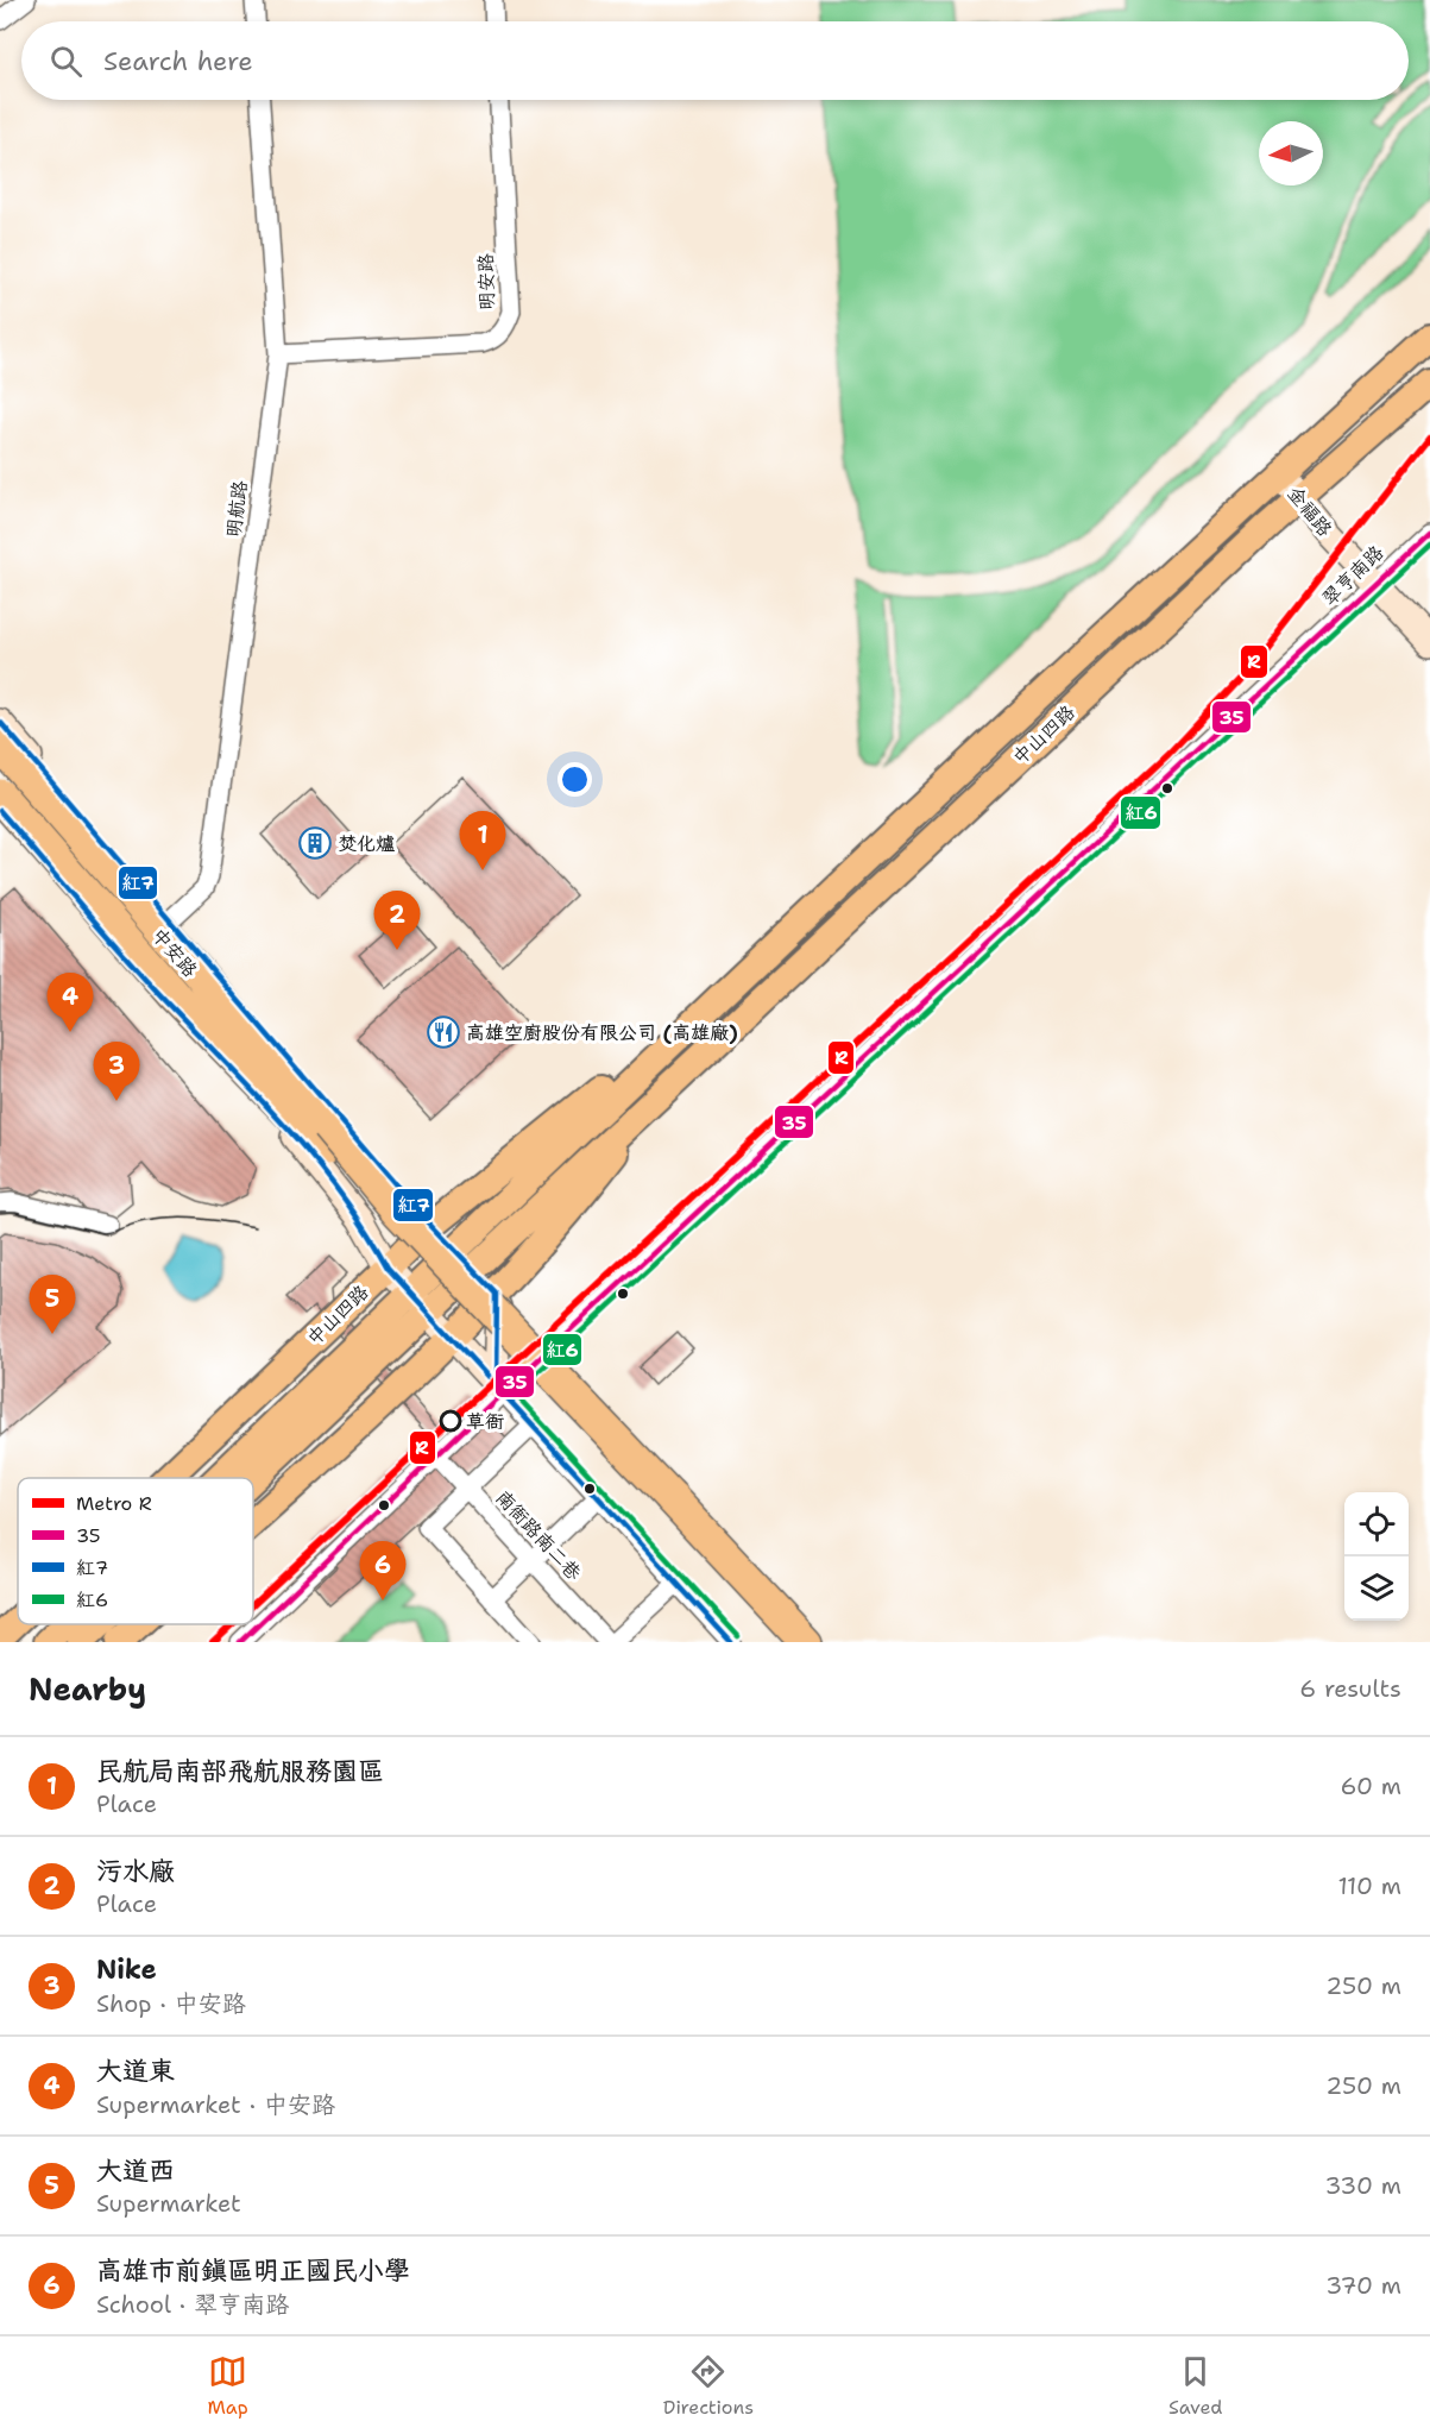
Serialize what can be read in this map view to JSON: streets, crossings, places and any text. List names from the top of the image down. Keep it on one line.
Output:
{"streets":{"main road":["中山四路"],"street":["明安路","明航路","金福路","翠亨南路","中安路","南衙路南二巷"]},"crossings":[["明安路","明航路"],["明航路","中安路"],["金福路","翠亨南路"],["金福路","中山四路"],["翠亨南路","中安路"],["翠亨南路","南衙路南二巷"],["中山四路","中安路"]],"places":{"building":["焚化爐"],"restaurant":["高雄空廚股份有限公司 (高雄廠)"],"other":["草衙"]},"lines":["metro line R","transit line 35","transit line 紅6","transit line 紅7"],"legend":["Metro R","35","紅7","紅6"],"north":"left","page":{"search":"Search here","pins":["1","2","4","3","5","6"],"heading":["Nearby","6 results"],"list":[{"mark":"1","name":"民航局南部飛航服務園區","note":"Place","value":"60 m"},{"mark":"2","name":"污水廠","note":"Place","value":"110 m"},{"mark":"3","name":"Nike","note":"Shop · 中安路","value":"250 m"},{"mark":"4","name":"大道東","note":"Supermarket · 中安路","value":"250 m"},{"mark":"5","name":"大道西","note":"Supermarket","value":"330 m"},{"mark":"6","name":"高雄市前鎮區明正國民小學","note":"School · 翠亨南路","value":"370 m"}],"nav":["Map","Directions","Saved"]}}
